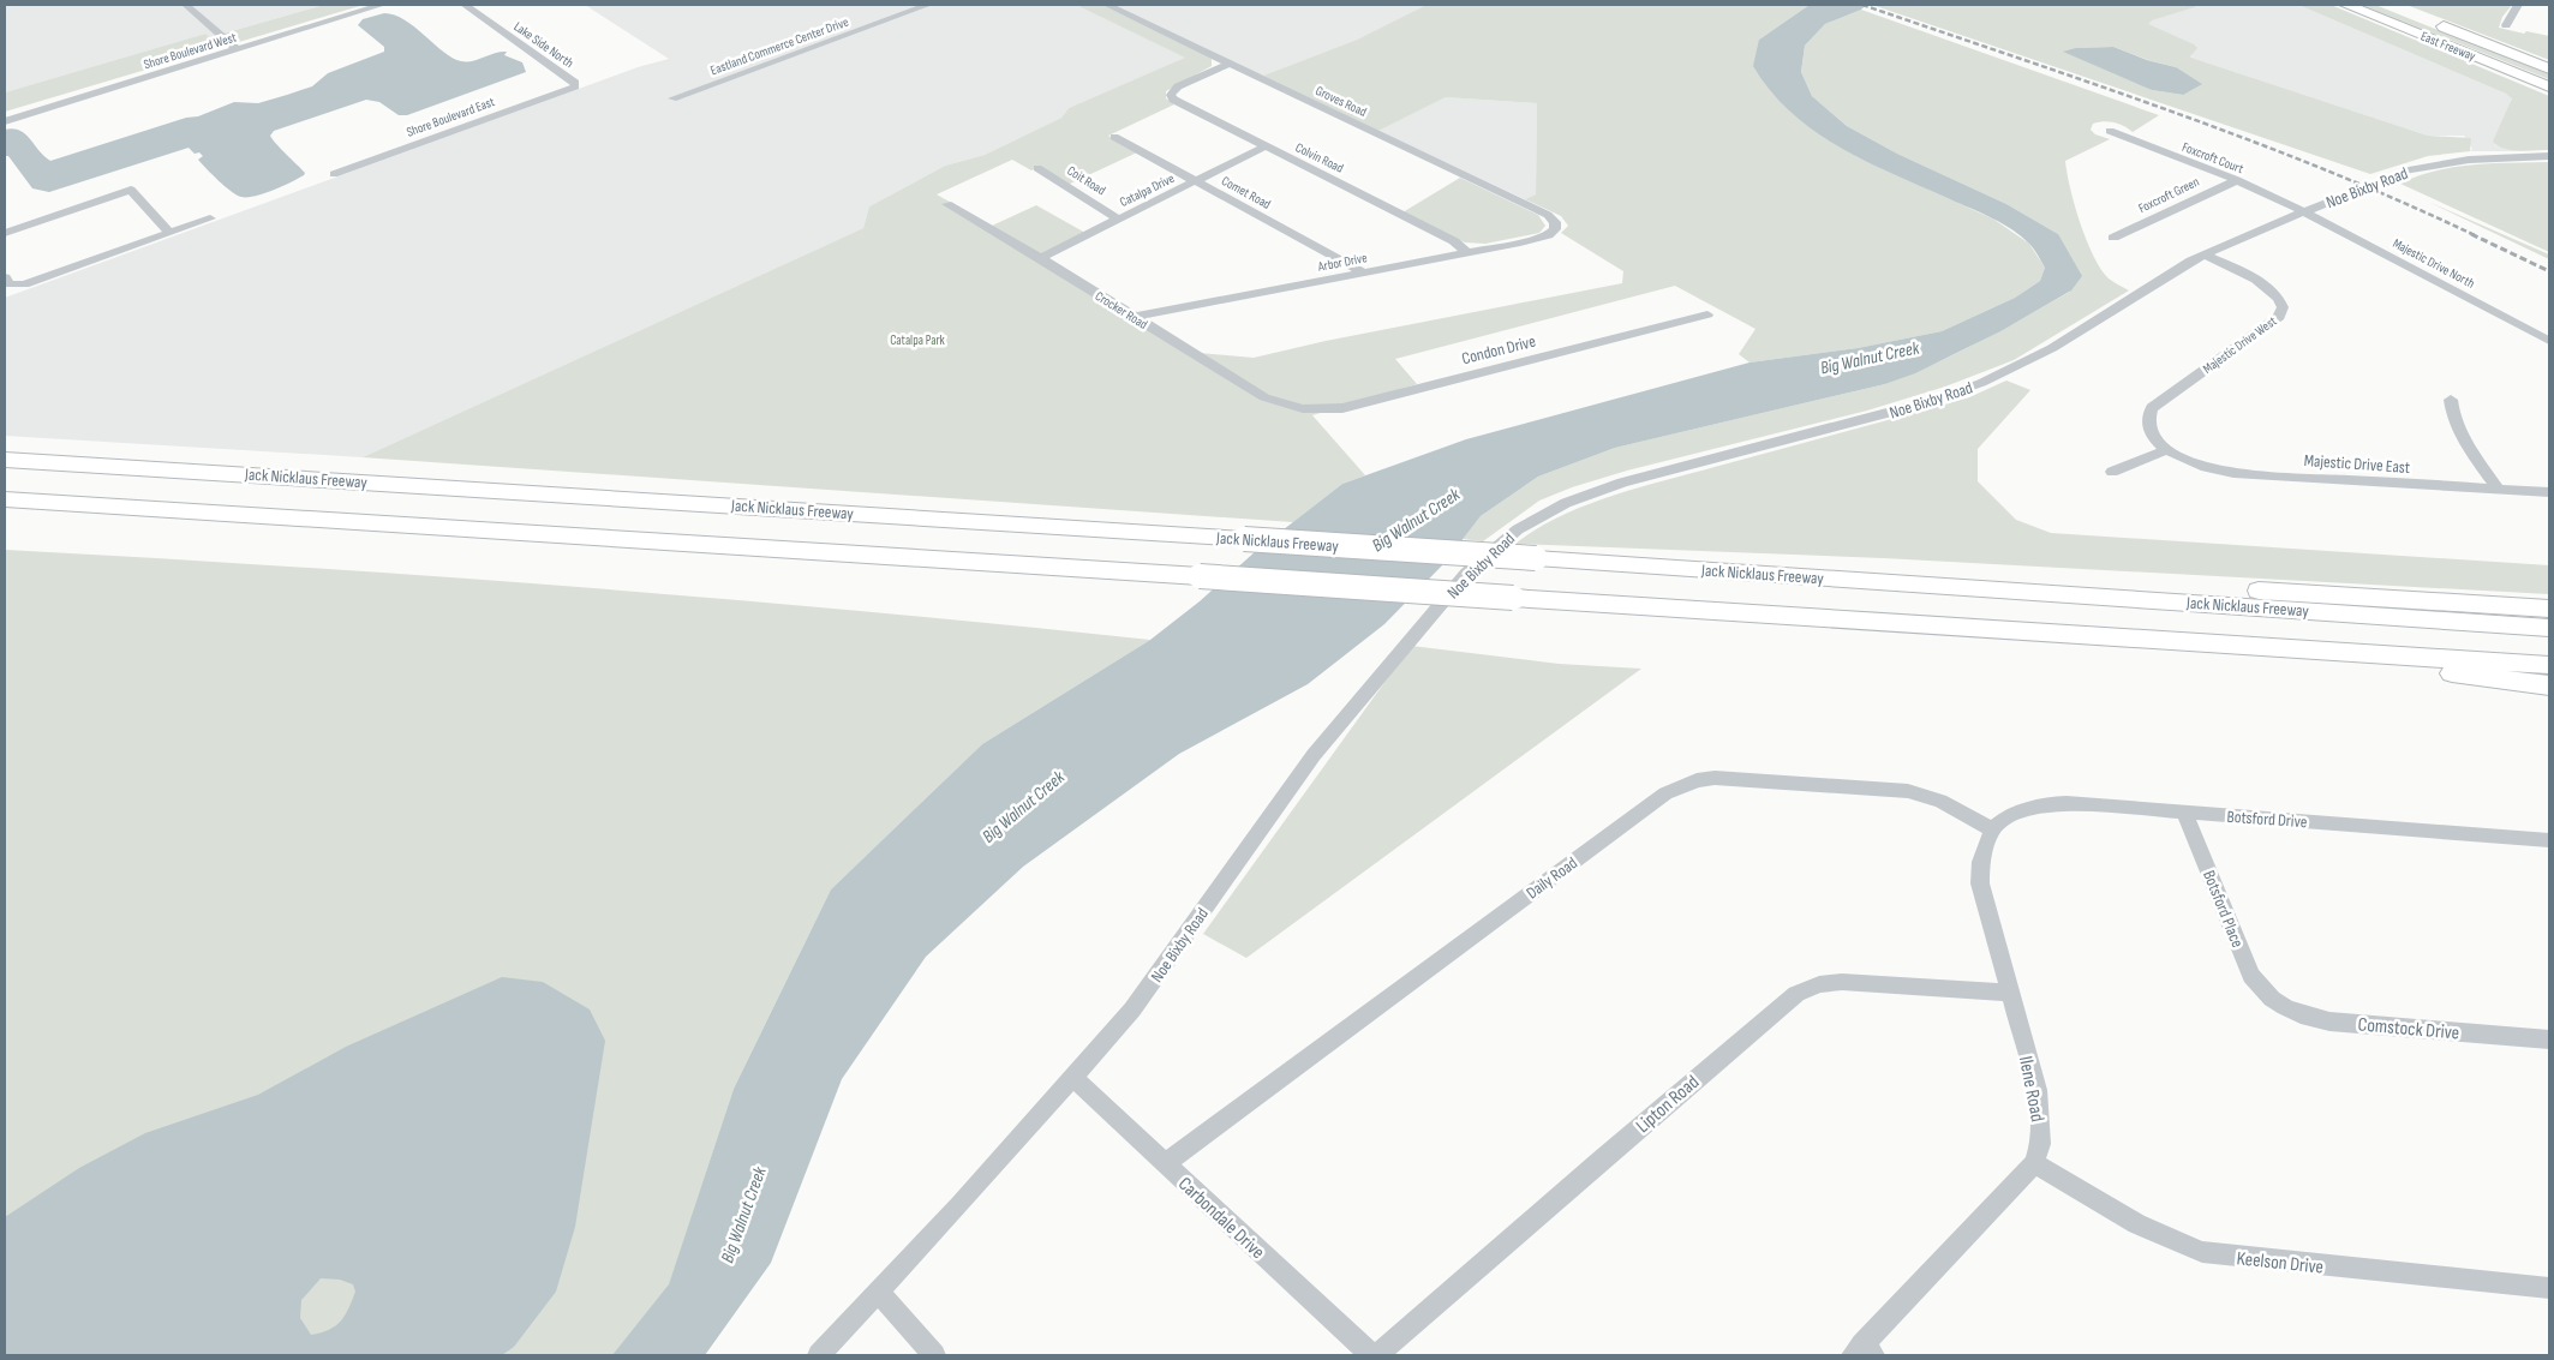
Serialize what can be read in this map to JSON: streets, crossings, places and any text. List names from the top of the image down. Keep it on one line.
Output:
{"streets":{"highway":["East Freeway","Jack Nicklaus Freeway"],"street":["Lake Side North","Eastland Commerce Center Drive","Shore Boulevard West","Groves Road","Shore Boulevard East","Colvin Road","Foxcroft Court","Coit Road","Noe Bixby Road","Catalpa Drive","Comet Road","Foxcroft Green","Arbor Drive","Majestic Drive North","Crocker Road","Majestic Drive West","Condon Drive","Majestic Drive East","Botsford Drive","Daily Road","Botsford Place","Comstock Drive","Ilene Road","Lipton Road","Carbondale Drive","Keelson Drive"]},"crossings":[["Lake Side North","Shore Boulevard East"],["Groves Road","Colvin Road"],["Groves Road","Arbor Drive"],["Colvin Road","Catalpa Drive"],["Colvin Road","Arbor Drive"],["Foxcroft Court","Noe Bixby Road"],["Foxcroft Court","Foxcroft Green"],["Foxcroft Court","Majestic Drive North"],["Coit Road","Catalpa Drive"],["Noe Bixby Road","Majestic Drive North"],["Noe Bixby Road","Majestic Drive West"],["Noe Bixby Road","Carbondale Drive"],["Catalpa Drive","Comet Road"],["Catalpa Drive","Crocker Road"],["Comet Road","Arbor Drive"],["Arbor Drive","Crocker Road"],["Crocker Road","Condon Drive"],["Majestic Drive West","Majestic Drive East"],["Botsford Drive","Daily Road"],["Botsford Drive","Botsford Place"],["Botsford Drive","Ilene Road"],["Daily Road","Ilene Road"],["Daily Road","Carbondale Drive"],["Botsford Place","Comstock Drive"],["Ilene Road","Lipton Road"],["Ilene Road","Keelson Drive"]],"water":["Big Walnut Creek"],"parks":["Catalpa Park"]}
